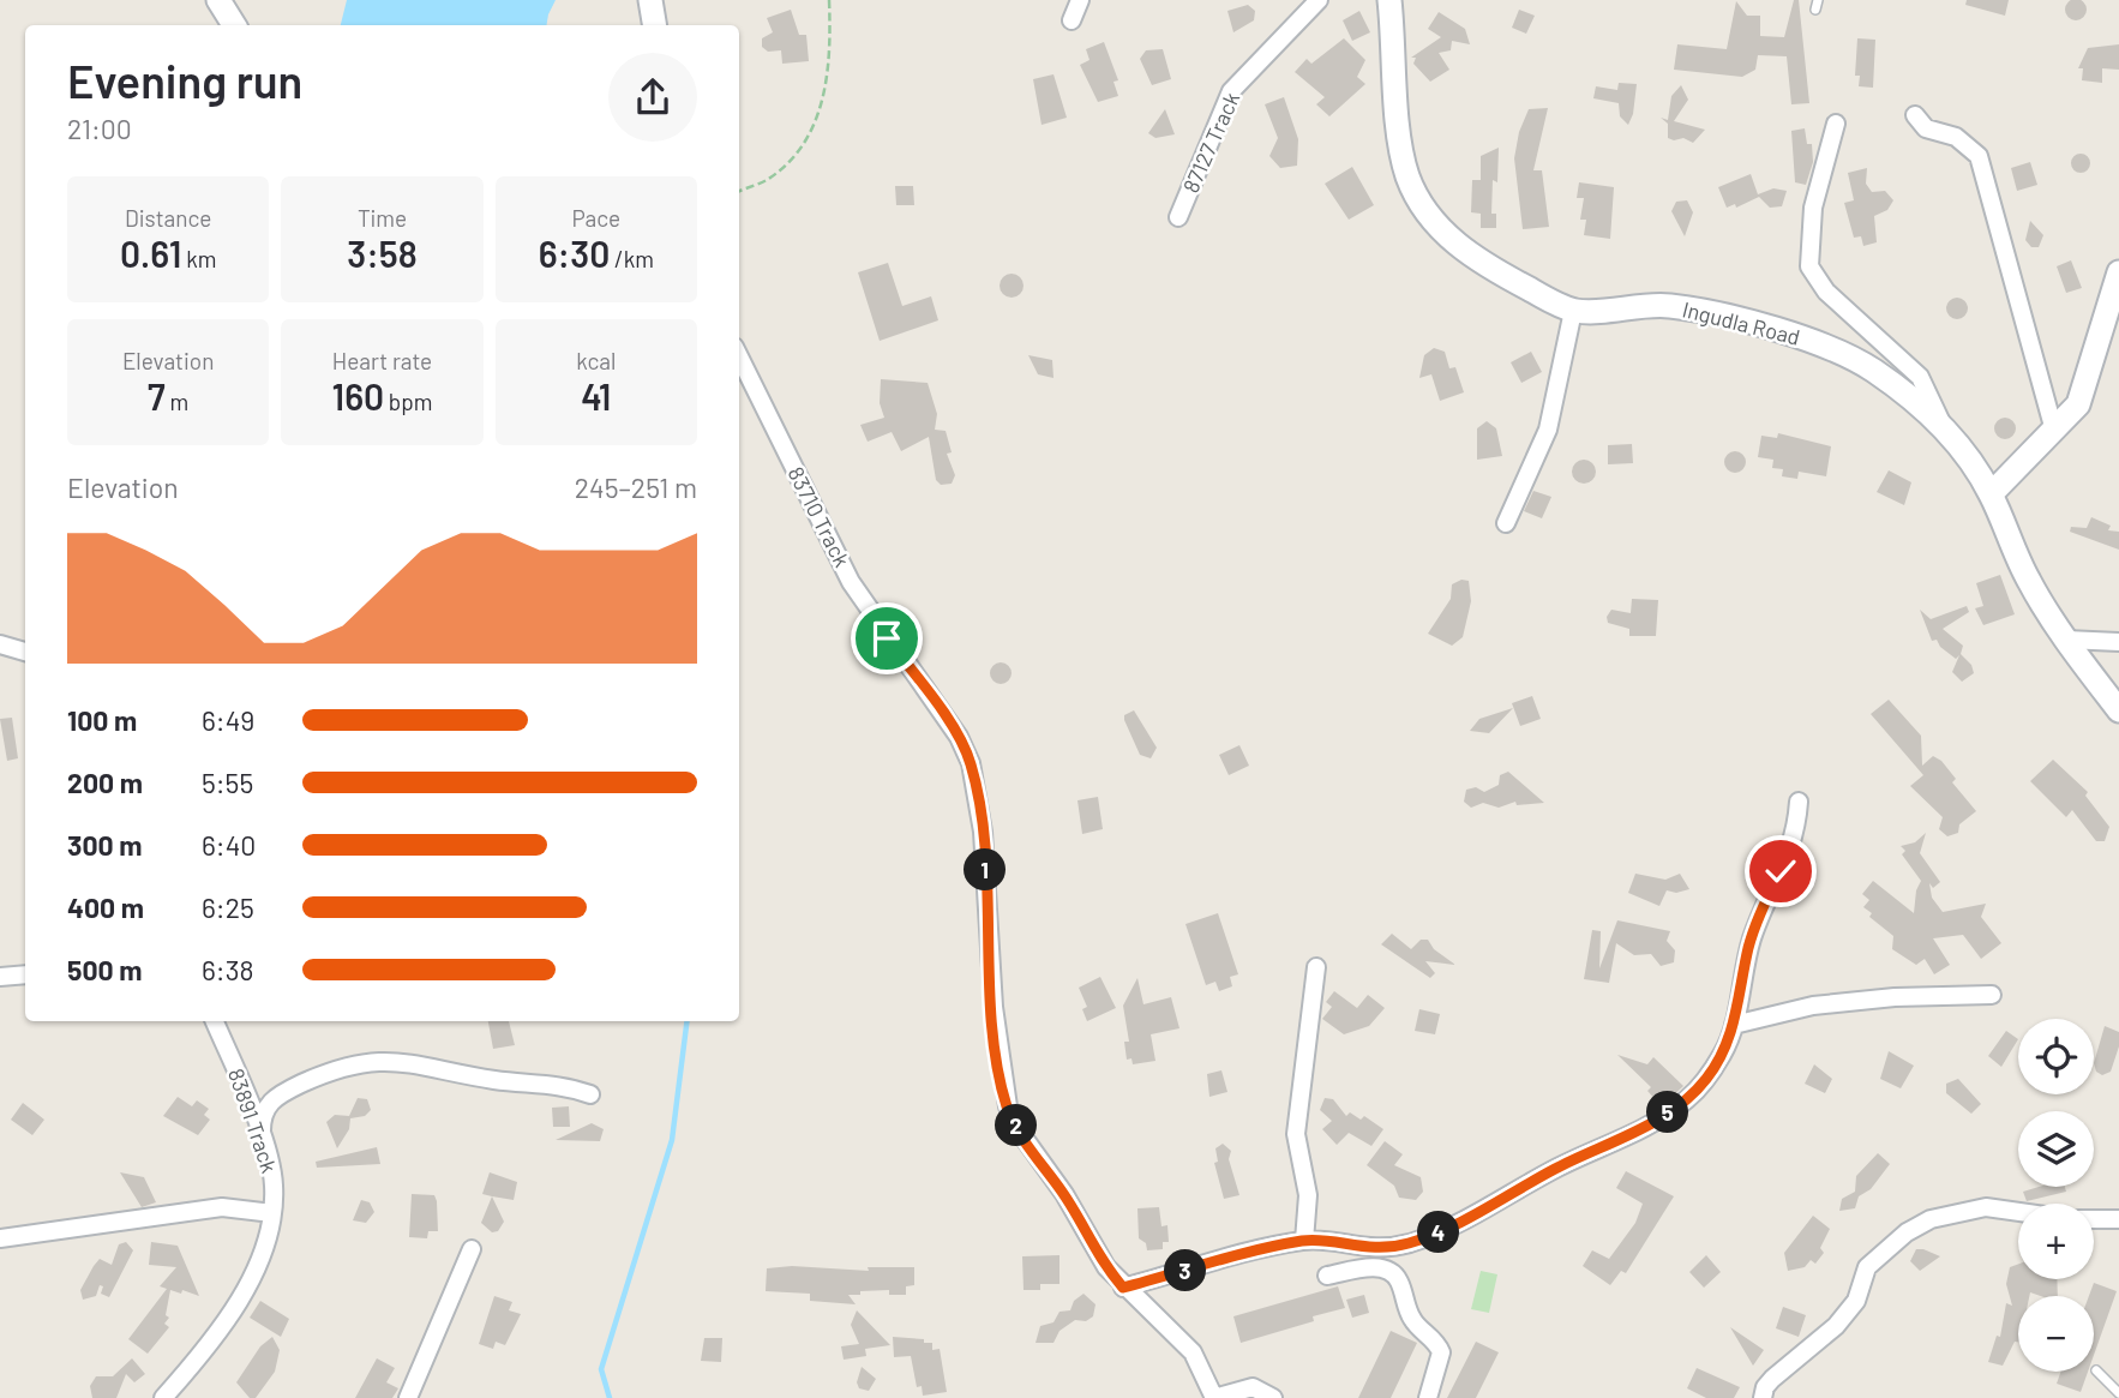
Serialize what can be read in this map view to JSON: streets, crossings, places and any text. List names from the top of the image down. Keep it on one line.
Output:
{"streets":{"street":["87127 Track","Ingudla Road","83710 Track","83891 Track"]},"page":{"heading":["Evening run","21:00"],"stats":[["Distance","0.61 km"],["Time","3:58"],["Pace","6:30 /km"],["Elevation","7 m"],["Heart rate","160 bpm"],["kcal","41"]],"chart":["Elevation","245–251 m"],"list":[{"name":"100 m","note":"6:49"},{"name":"200 m","note":"5:55"},{"name":"300 m","note":"6:40"},{"name":"400 m","note":"6:25"},{"name":"500 m","note":"6:38"}],"pins":["1","5","2","4","3"],"map_buttons":["+","−"]}}
